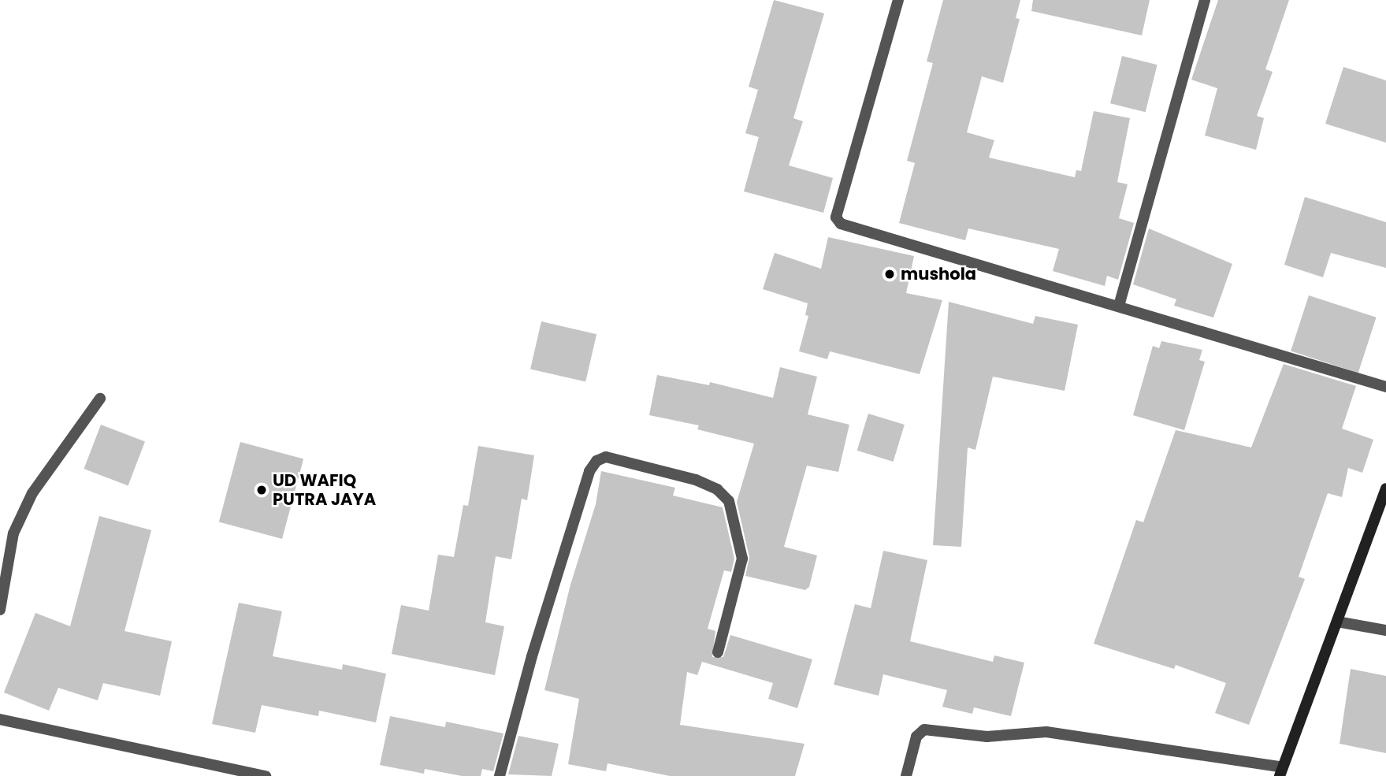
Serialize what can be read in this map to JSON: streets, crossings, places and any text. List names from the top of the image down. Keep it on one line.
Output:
{"places":["mushola","UD WAFIQ PUTRA JAYA"]}
